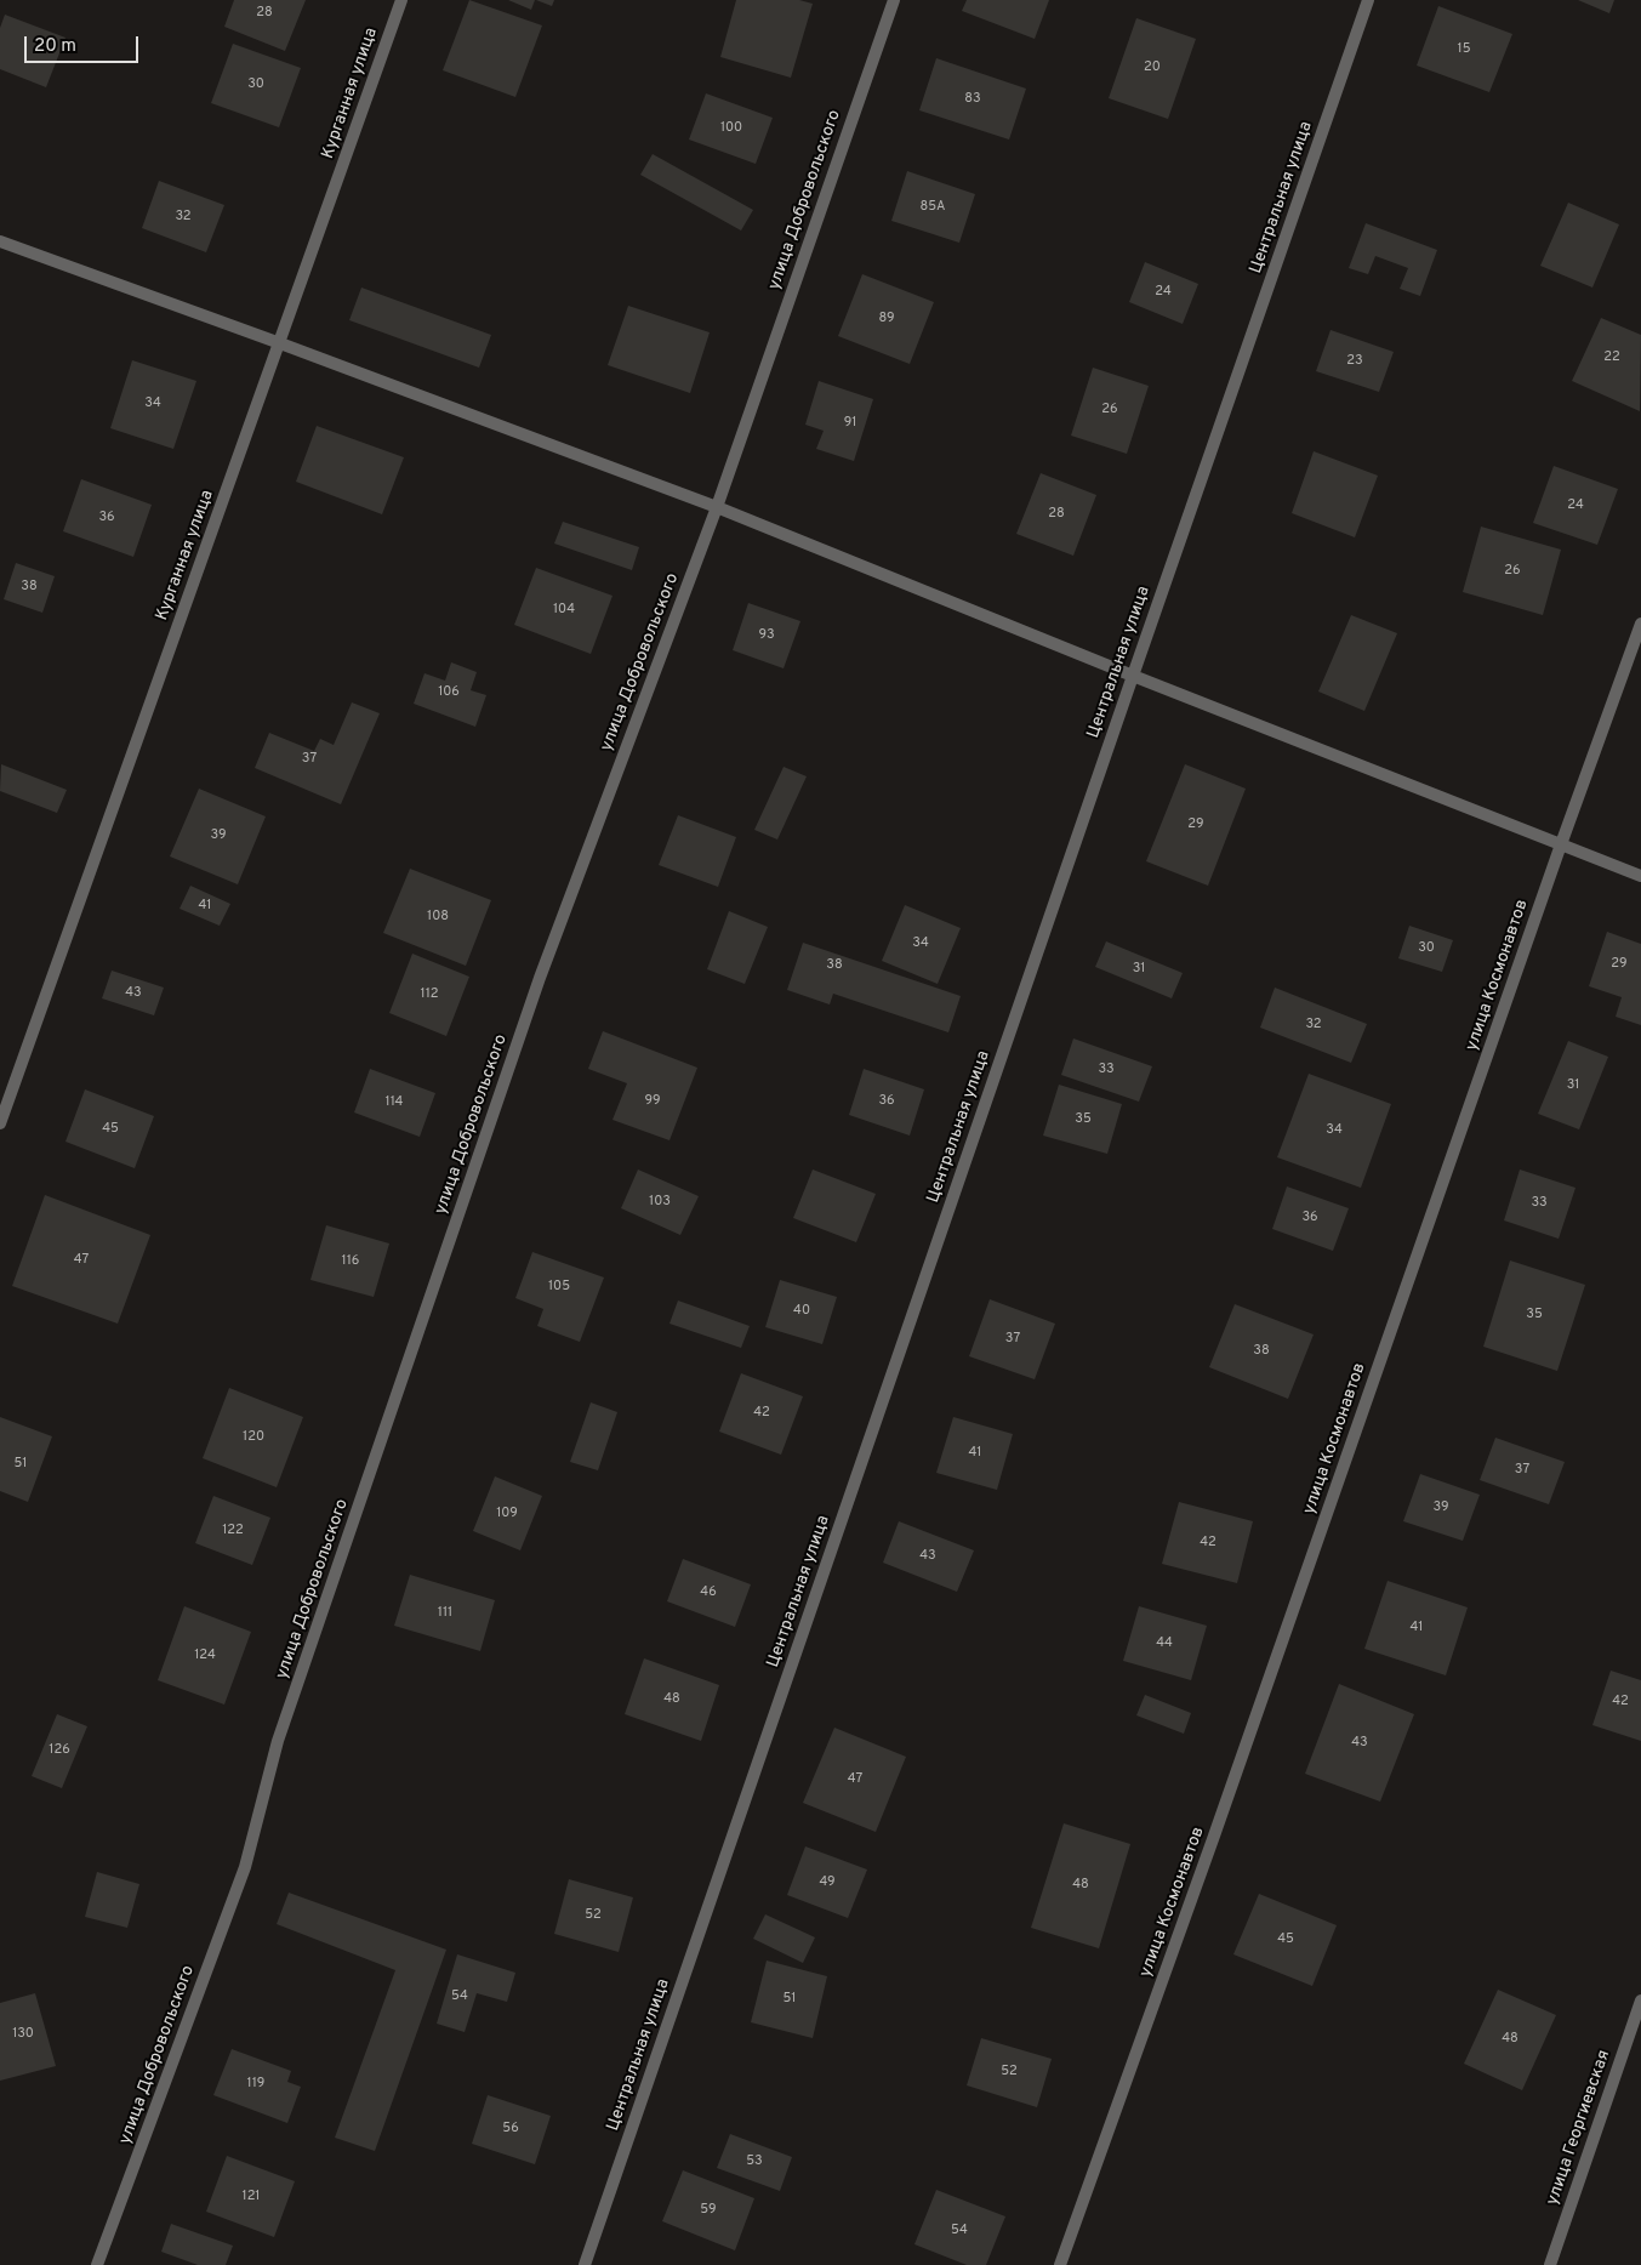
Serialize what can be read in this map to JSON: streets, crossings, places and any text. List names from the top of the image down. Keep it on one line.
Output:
{"streets":{"street":["Курганная улица","Центральная улица","улица Добровольского","улица Космонавтов","улица Георгиевская"]},"house_numbers":["28","15","20","30","83","100","85А","32","24","89","22","23","34","26","91","24","28","36","26","38","104","93","106","37","29","39","41","108","34","30","29","38","31","43","112","32","33","31","99","36","114","35","45","34","103","33","36","47","116","105","40","35","37","38","42","120","41","51","37","39","109","122","42","43","46","111","41","44","124","48","42","43","126","47","49","48","52","45","54","51","130","48","52","119","56","53","121","59","54"],"scale_bar":"20 m"}
